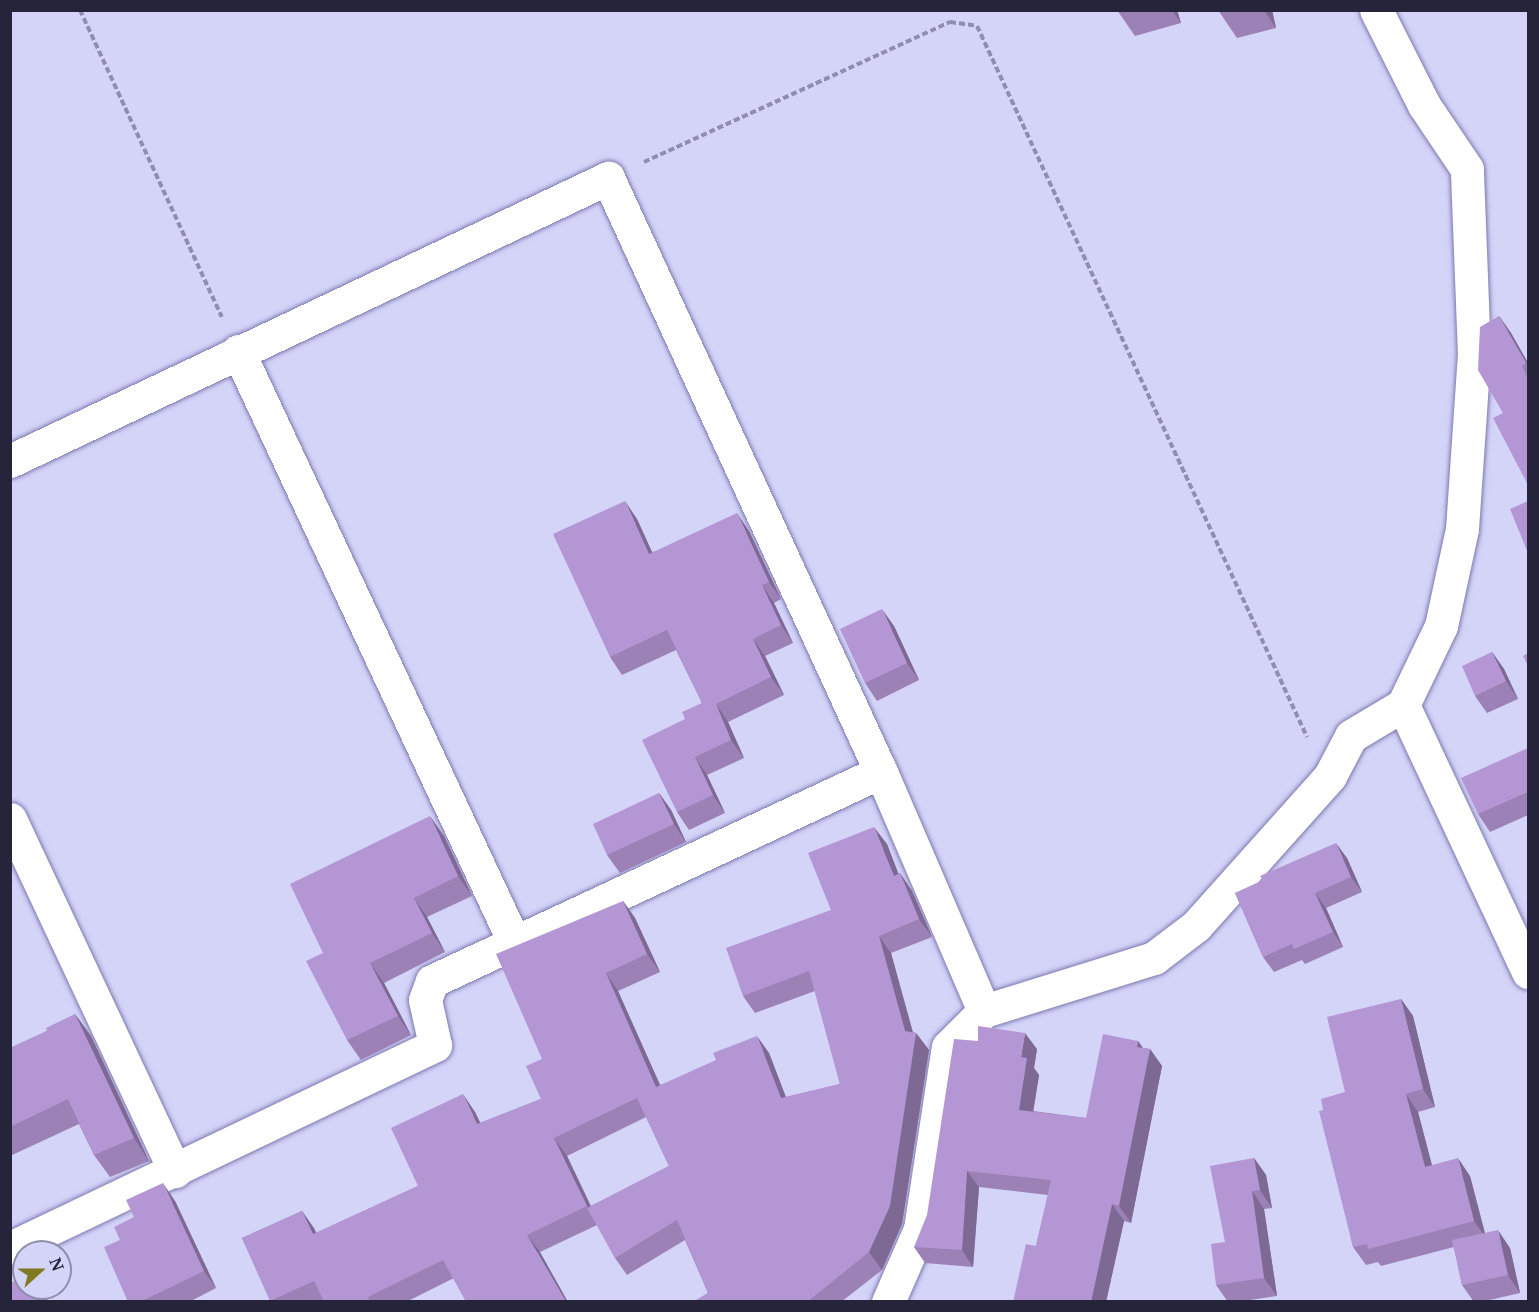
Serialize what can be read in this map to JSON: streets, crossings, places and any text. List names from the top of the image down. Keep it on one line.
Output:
{"north":"right"}
